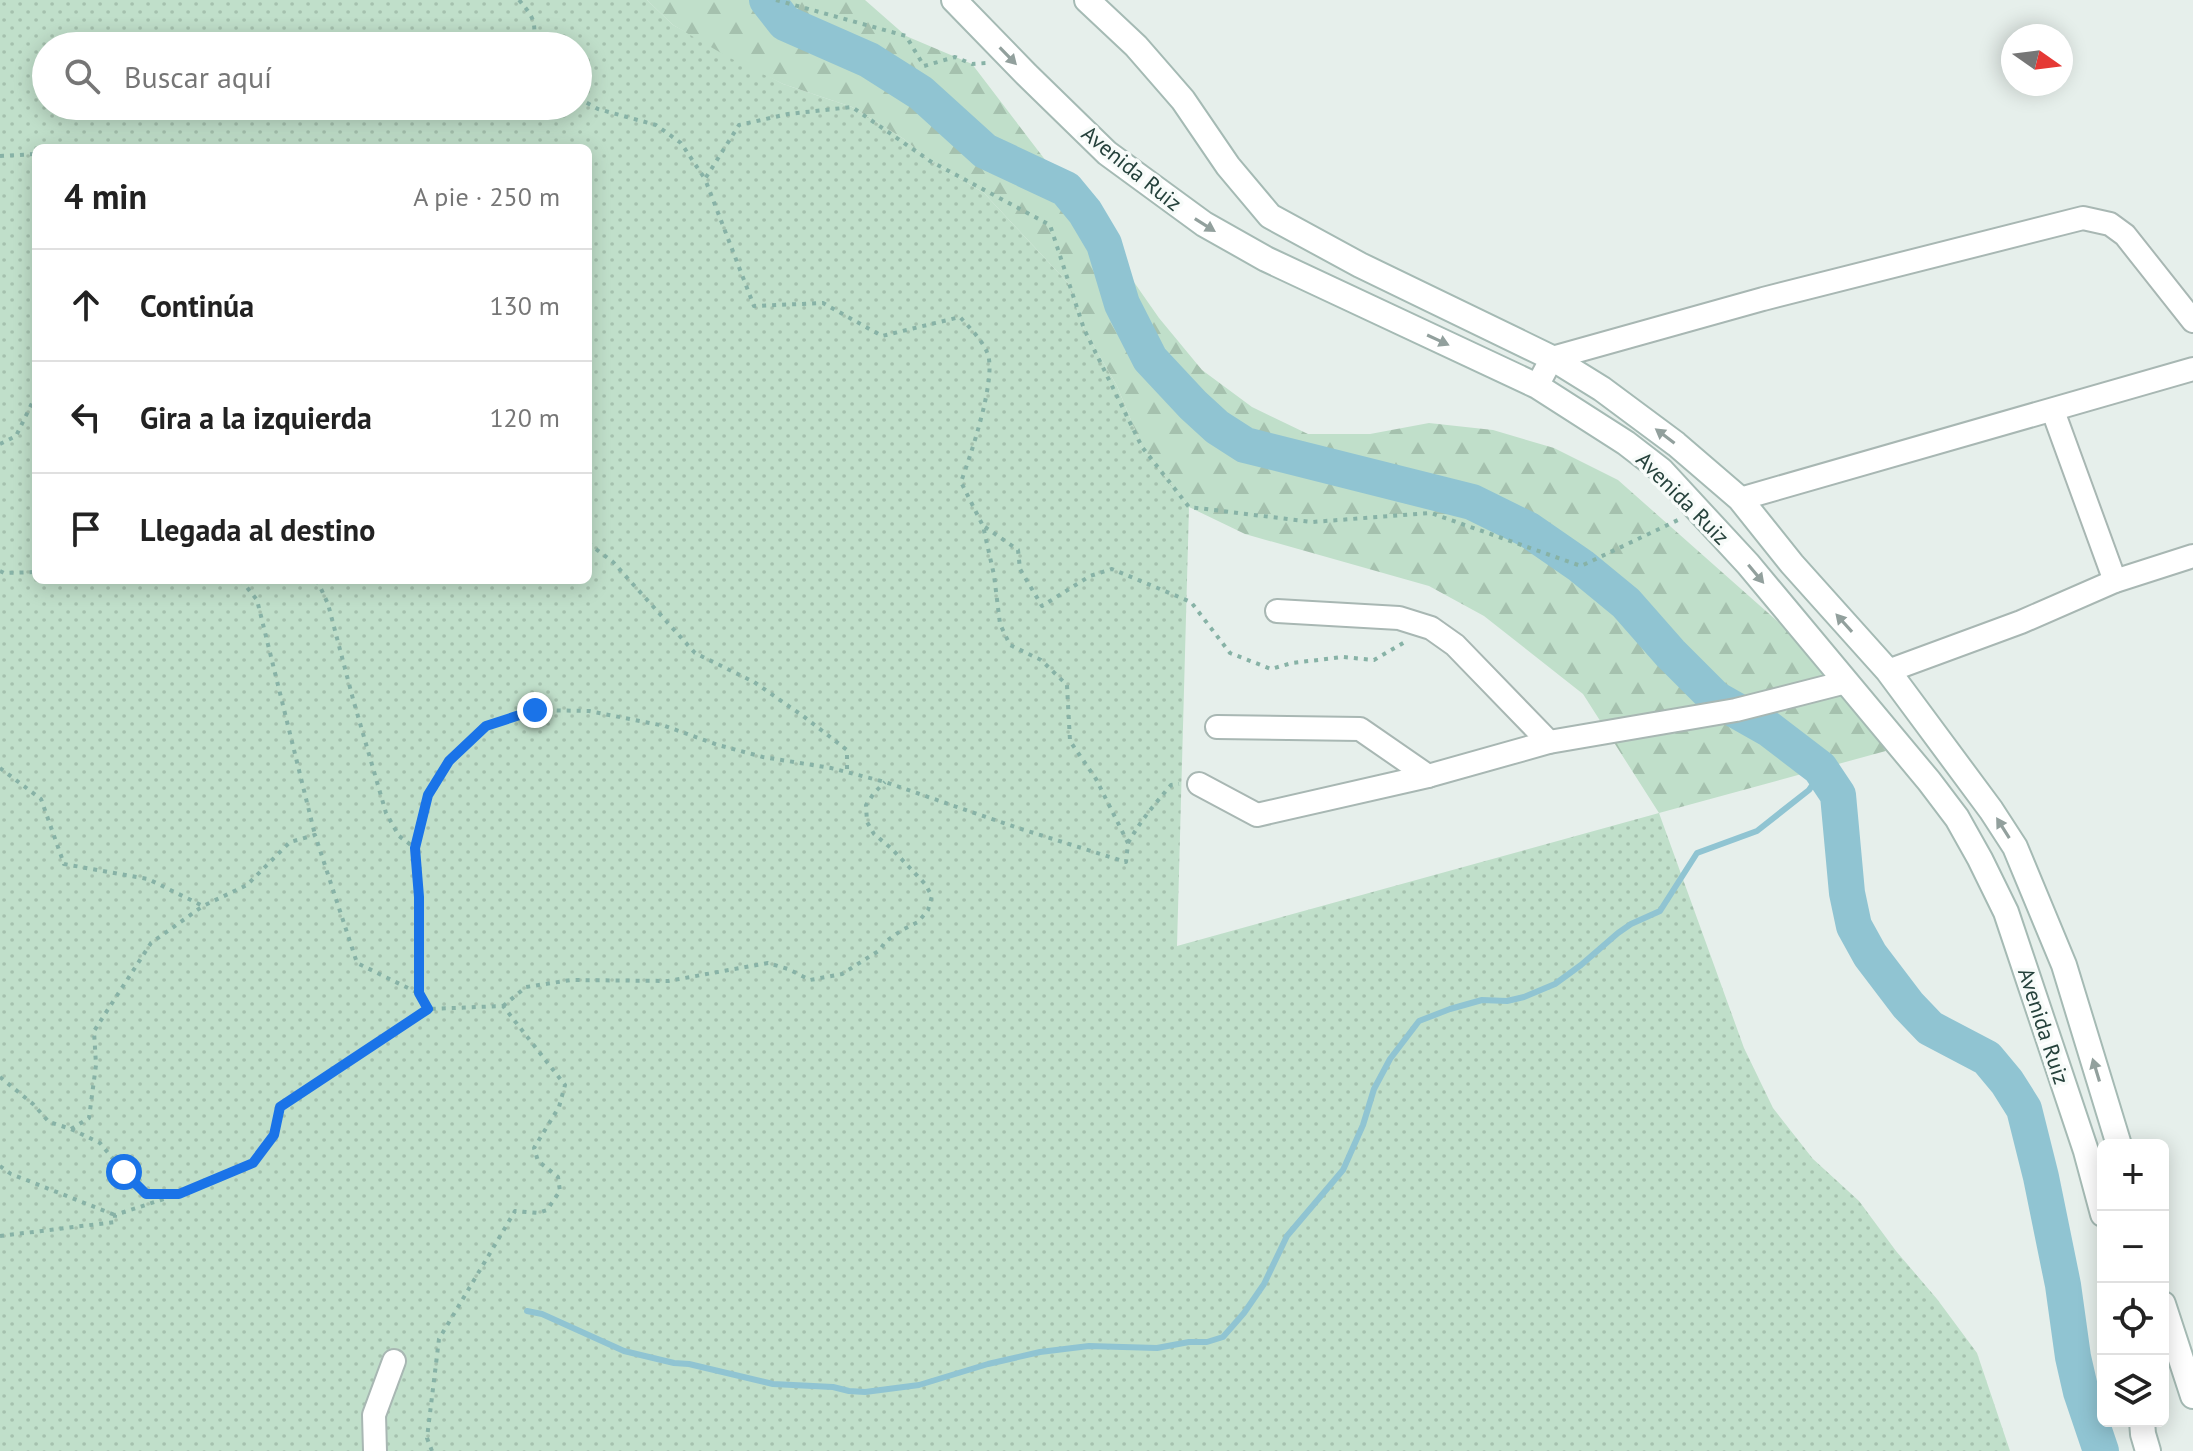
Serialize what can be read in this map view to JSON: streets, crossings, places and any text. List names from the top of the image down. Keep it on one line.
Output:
{"streets":{"street":["Avenida Ruiz"]},"north":"right","page":{"search":"Buscar aquí","heading":["4 min","A pie · 250 m"],"list":[["Continúa","130 m"],["Gira a la izquierda","120 m"],"Llegada al destino"],"map_buttons":["+","−"]}}
